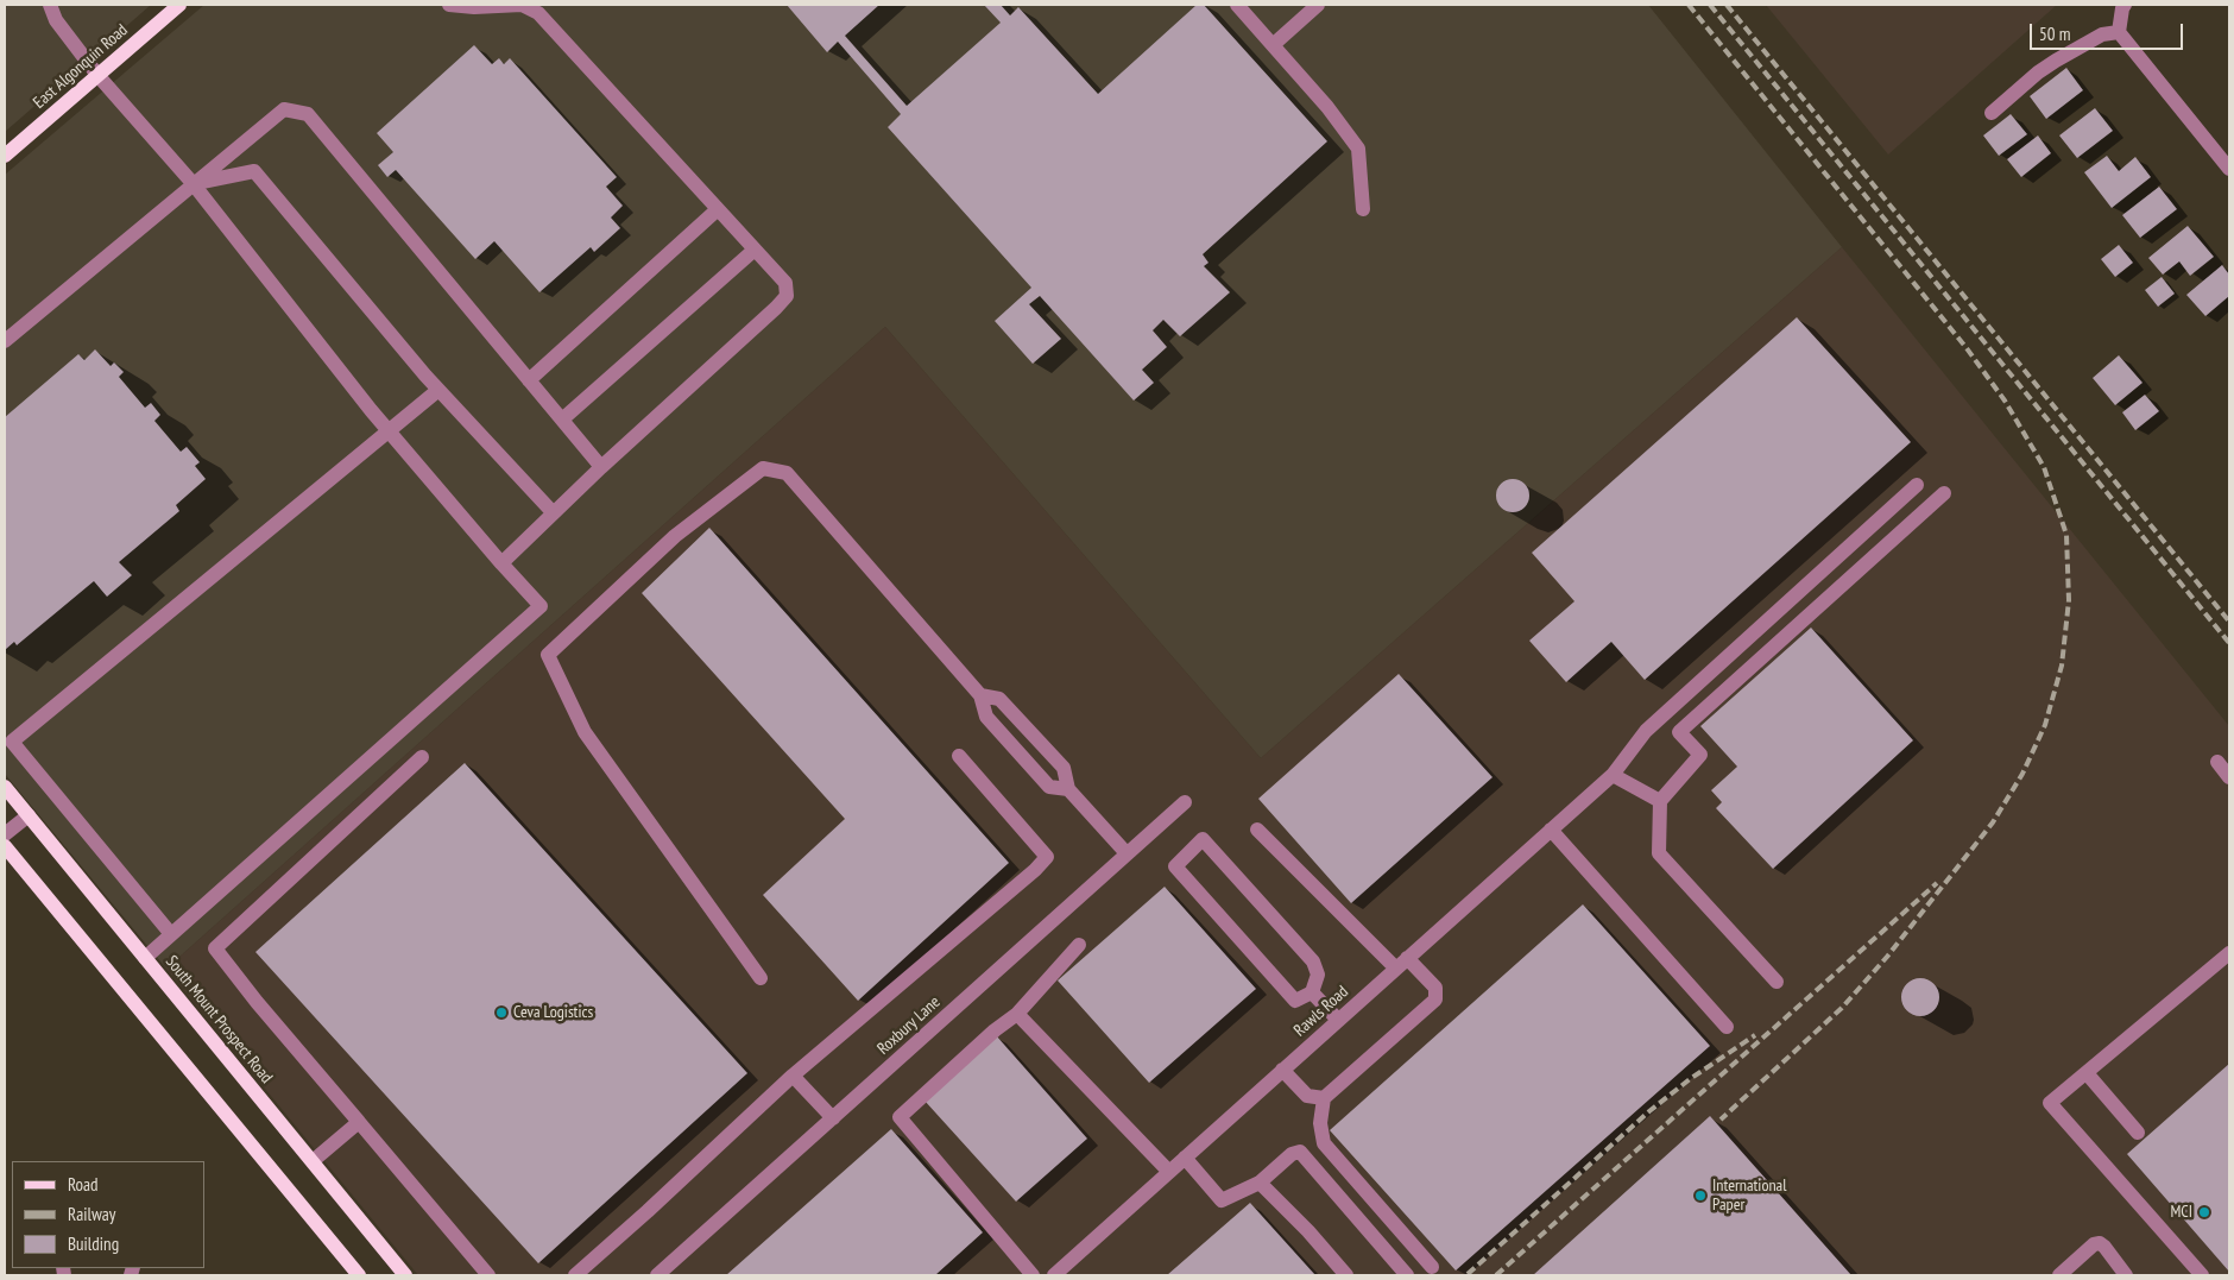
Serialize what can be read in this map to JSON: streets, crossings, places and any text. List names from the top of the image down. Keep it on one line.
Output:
{"streets":{"main road":["East Algonquin Road","South Mount Prospect Road"],"street":["Rawls Road","Roxbury Lane"]},"places":["Ceva Logistics","International Paper","MCI"],"legend":["Road","Railway","Building"],"scale_bar":"50 m"}
